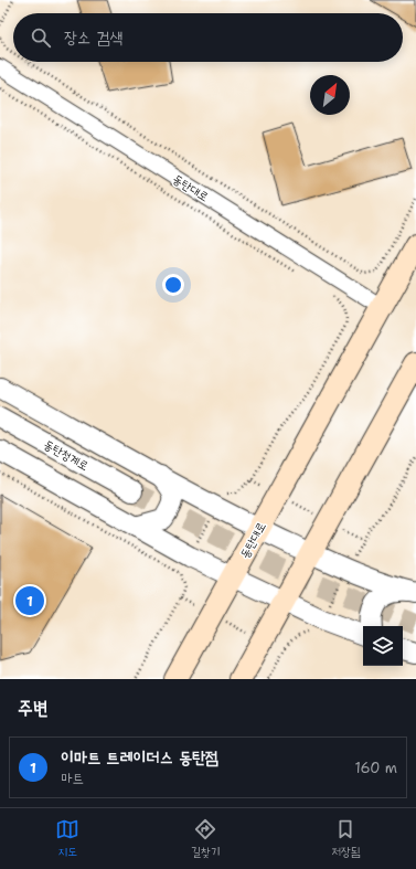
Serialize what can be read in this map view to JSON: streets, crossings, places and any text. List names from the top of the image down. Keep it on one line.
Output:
{"streets":{"main road":["동탄대로"],"street":["동탄청계로"]},"north":"top right","page":{"search":"장소 검색","pins":"1","heading":"주변","list":[{"mark":"1","name":"이마트 트레이더스 동탄점","note":"마트","value":"160 m"}],"nav":["지도","길찾기","저장됨"]}}
